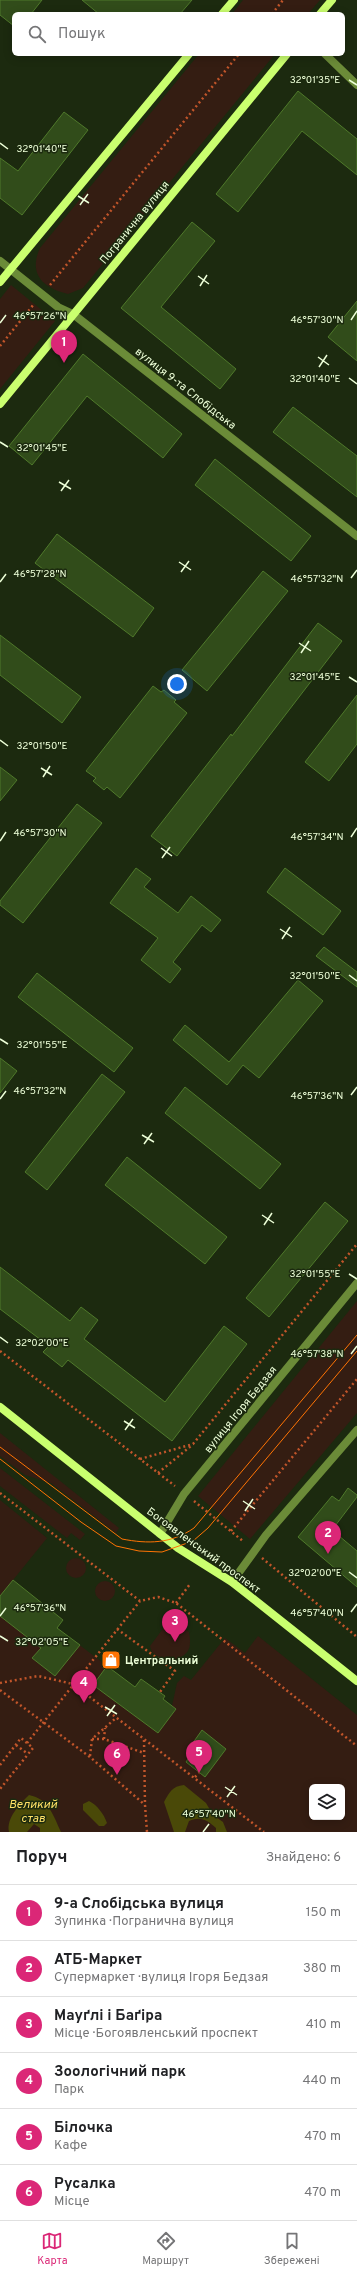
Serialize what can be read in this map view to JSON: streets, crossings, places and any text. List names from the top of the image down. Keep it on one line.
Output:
{"streets":{"main road":["Погранична вулиця","Богоявленський проспект"],"street":["вулиця 9-та Слобідська","вулиця Ігоря Бедзая"]},"crossings":[["Погранична вулиця","вулиця 9-та Слобідська"],["вулиця Ігоря Бедзая","Богоявленський проспект"]],"water":["Великий став"],"places":{"shop":["Центральний"]},"page":{"search":"Пошук","pins":["1","2","3","4","5","6"],"heading":["Поруч","Знайдено: 6"],"list":[{"mark":"1","name":"9-а Слобідська вулиця","note":"Зупинка · Погранична вулиця","value":"150 m"},{"mark":"2","name":"АТБ-Маркет","note":"Супермаркет · вулиця Ігоря Бедзая","value":"380 m"},{"mark":"3","name":"Мауґлі і Баґіра","note":"Місце · Богоявленський проспект","value":"410 m"},{"mark":"4","name":"Зоологічний парк","note":"Парк","value":"440 m"},{"mark":"5","name":"Білочка","note":"Кафе","value":"470 m"},{"mark":"6","name":"Русалка","note":"Місце","value":"470 m"}],"nav":["Карта","Маршрут","Збережені"]},"coordinates":["32°01'35\"E","32°01'40\"E","46°57'26\"N","46°57'30\"N","32°01'45\"E","46°57'28\"N","46°57'32\"N","32°01'50\"E","46°57'34\"N","32°01'55\"E","46°57'36\"N","32°02'00\"E","46°57'38\"N","46°57'40\"N","32°02'05\"E"]}
